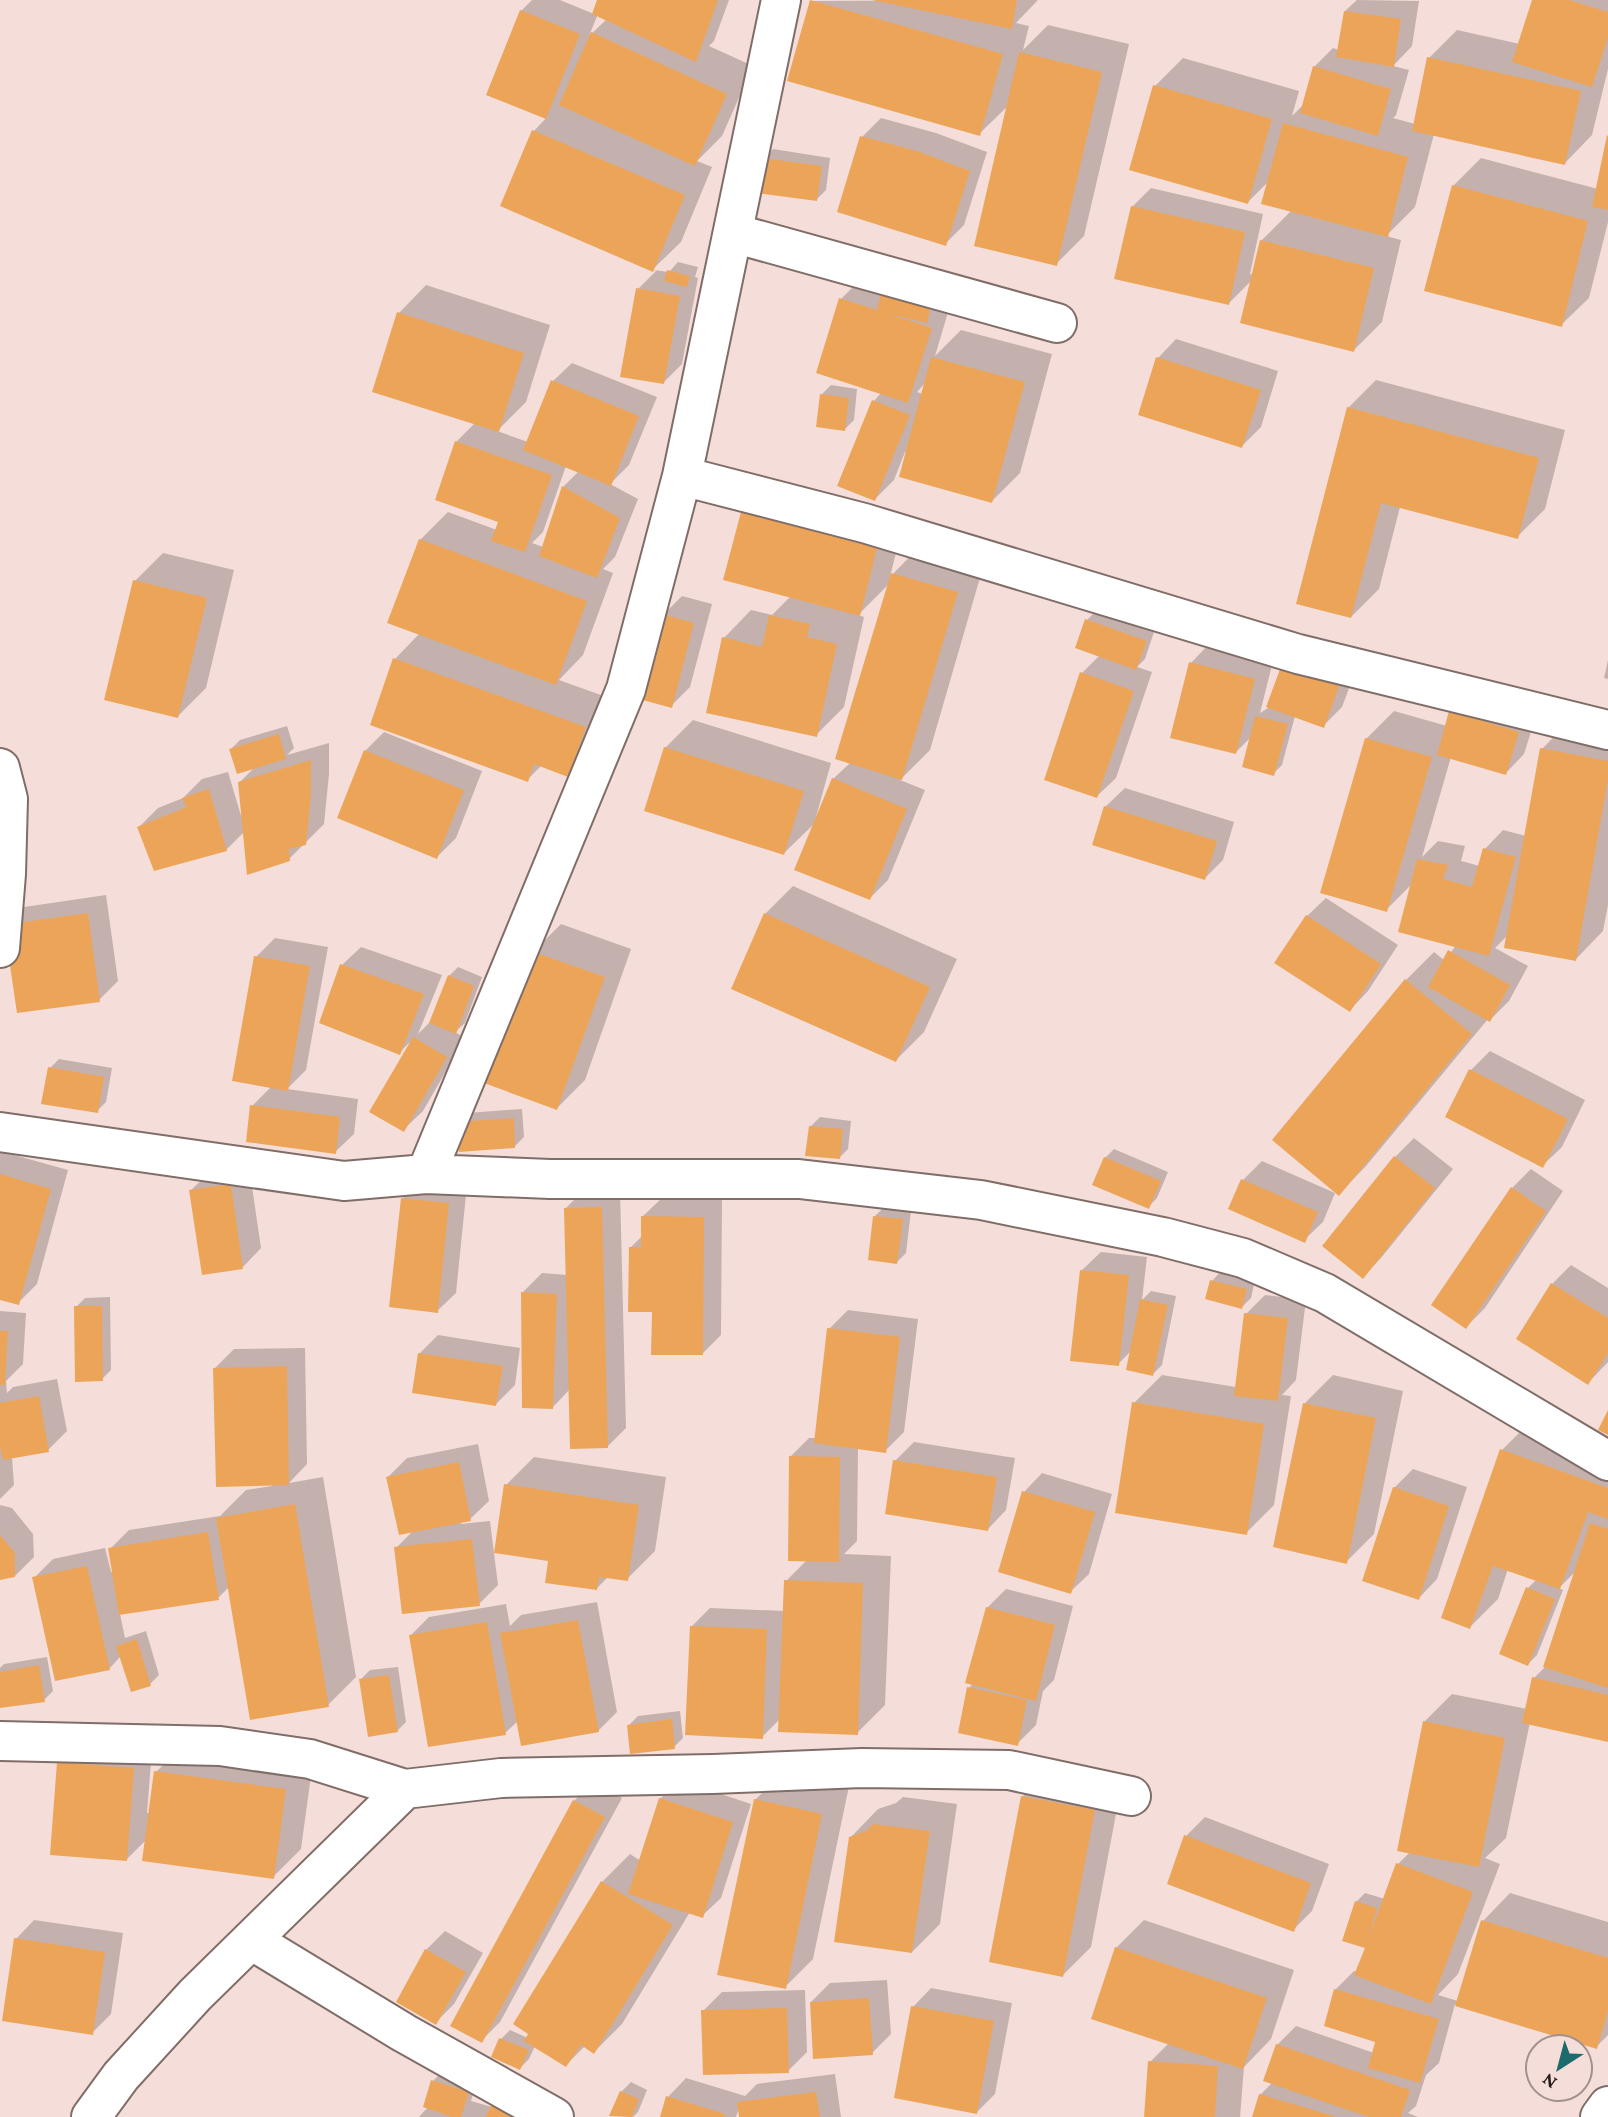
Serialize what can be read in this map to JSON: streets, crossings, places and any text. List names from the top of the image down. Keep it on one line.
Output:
{"north":"bottom left"}
